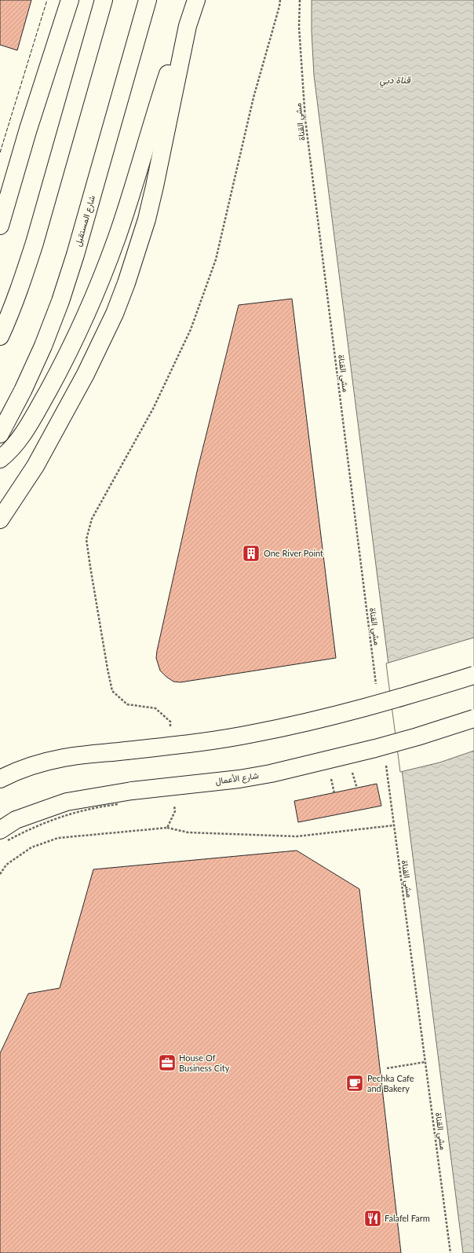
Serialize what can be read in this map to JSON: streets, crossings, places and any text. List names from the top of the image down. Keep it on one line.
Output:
{"streets":{"street":["شارع المستقبل","شارع الأعمال"],"path":["مشي القناة"]},"water":["قناة دبي"],"places":{"building":["One River Point"],"office":["House Of Business City"],"cafe":["Pechka Cafe and Bakery"],"restaurant":["Falafel Farm"]}}
